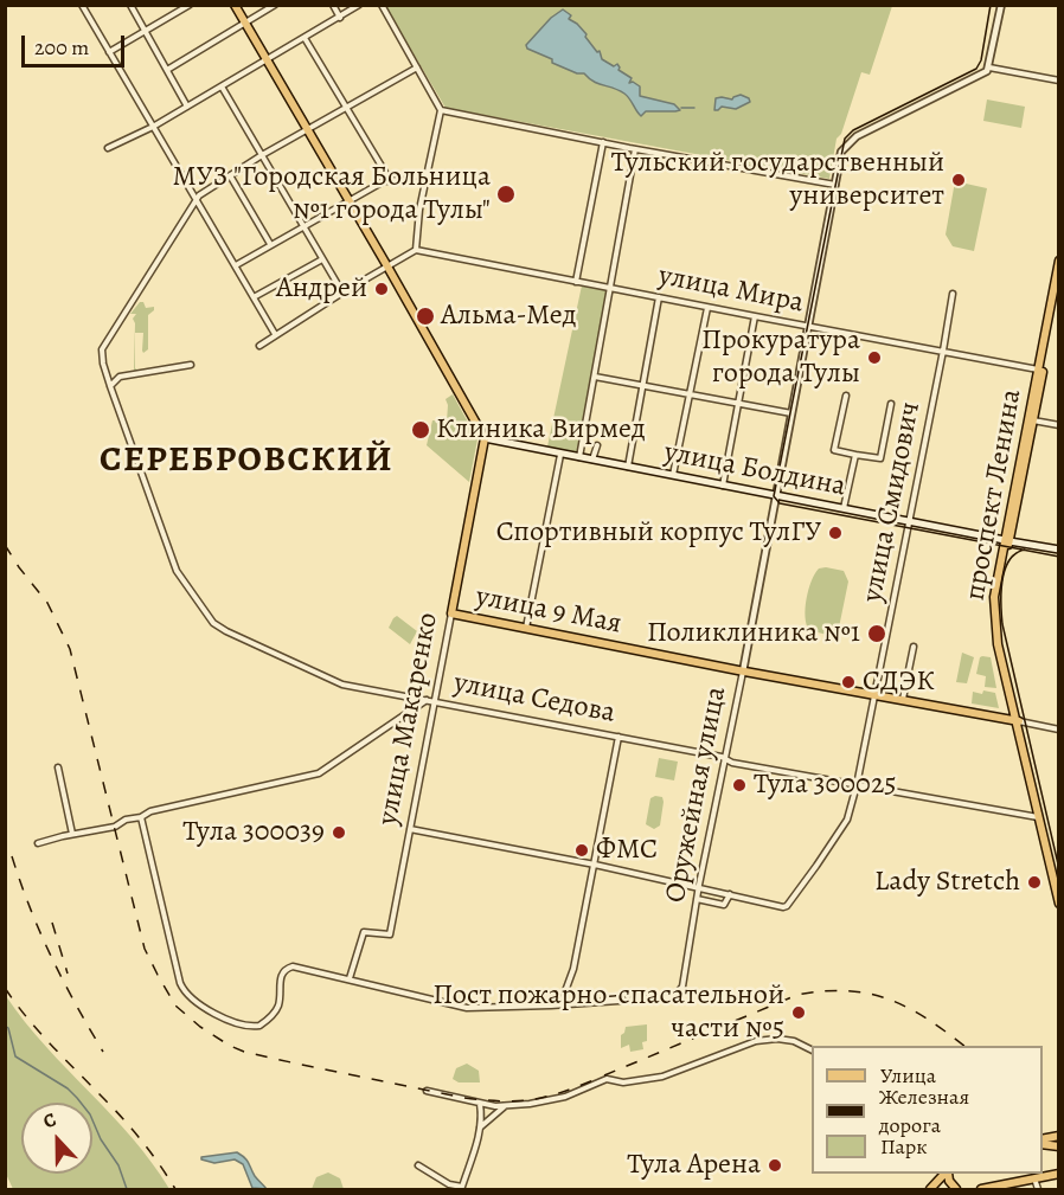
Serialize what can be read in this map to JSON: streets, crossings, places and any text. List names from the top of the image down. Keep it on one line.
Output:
{"streets":{"main road":["улица Болдина","проспект Ленина","улица 9 Мая","улица Макаренко"],"street":["улица Мира","улица Смидович","улица Седова","Оружейная улица"]},"crossings":[["улица Мира","проспект Ленина"],["улица Мира","улица Смидович"],["улица Мира","Оружейная улица"],["улица Болдина","проспект Ленина"],["улица Болдина","улица Смидович"],["улица Болдина","улица Макаренко"],["улица Болдина","Оружейная улица"],["проспект Ленина","улица 9 Мая"],["проспект Ленина","улица Седова"],["улица Смидович","улица 9 Мая"],["улица Смидович","улица Седова"],["улица 9 Мая","улица Макаренко"],["улица 9 Мая","Оружейная улица"],["улица Седова","улица Макаренко"],["улица Седова","Оружейная улица"]],"districts":["СЕРЕБРОВСКИЙ"],"places":["Тульский государственный университет","МУЗ \"Городская Больница №1 города Тулы\"","Андрей","Альма-Мед","Прокуратура города Тулы","Клиника Вирмед","Спортивный корпус ТулГУ","Поликлиника №1","СДЭК","Тула 300025","Тула 300039","ФМС","Lady Stretch","Пост пожарно-спасательной части №5","Тула Арена"],"legend":["Улица","Железная дорога","Парк"],"scale_bar":"200 m","north":"top"}
